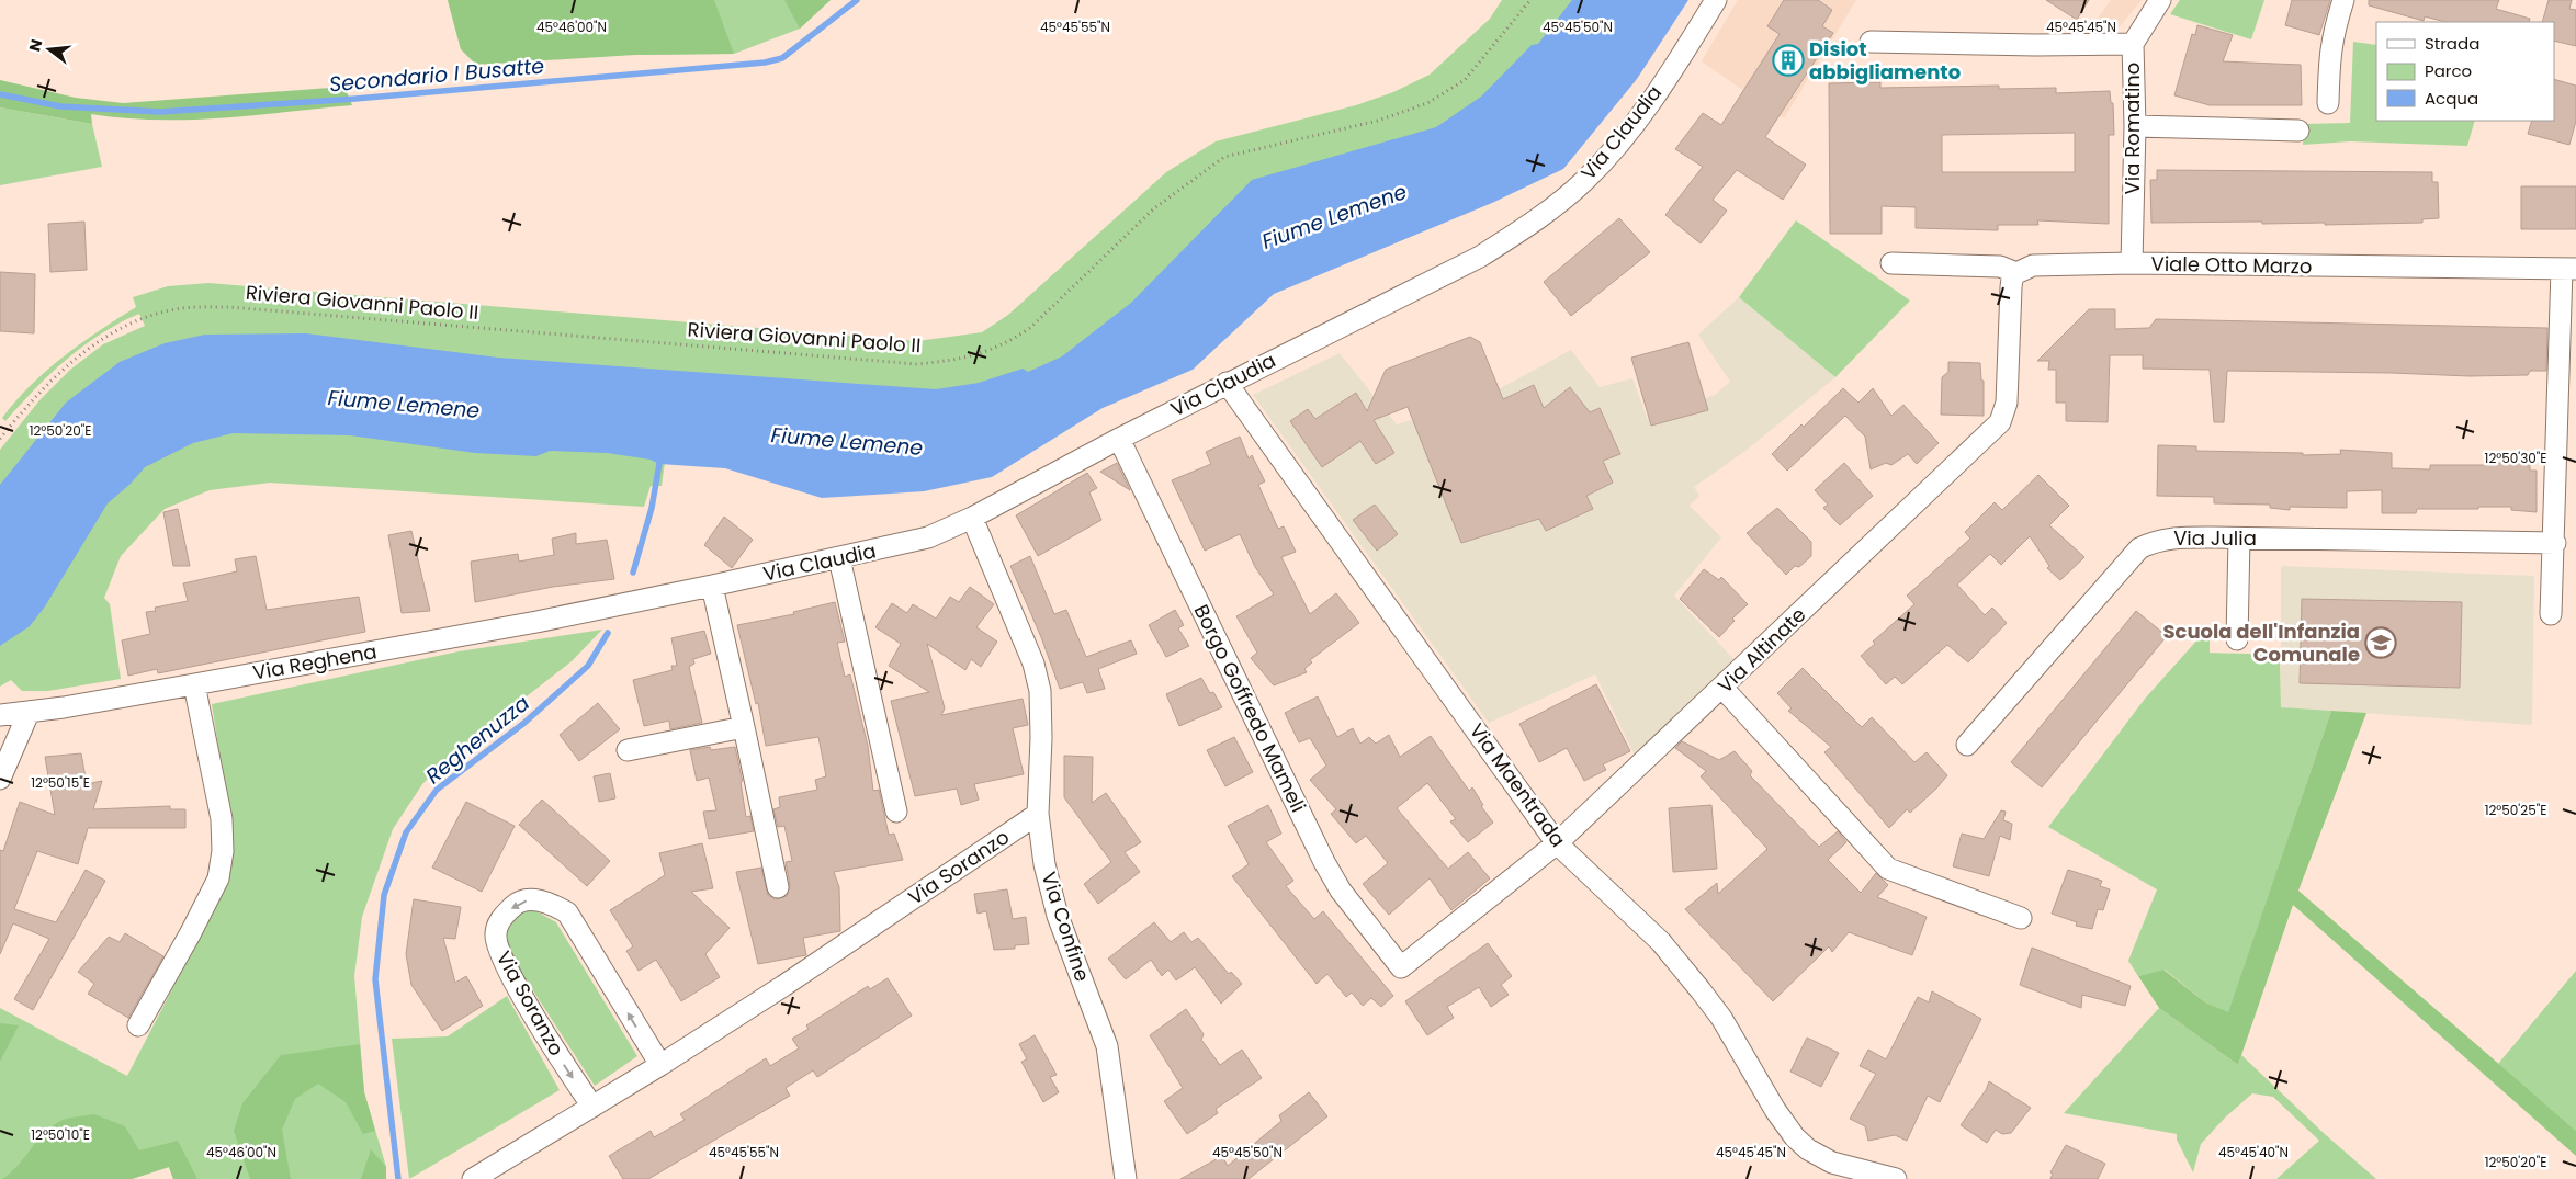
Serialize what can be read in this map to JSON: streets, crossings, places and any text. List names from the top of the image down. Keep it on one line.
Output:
{"streets":{"street":["Via Romatino","Via Claudia","Viale Otto Marzo","Via Julia","Via Altinate","Via Reghena","Borgo Goffredo Mameli","Via Maentrada","Via Soranzo","Via Confine"],"path":["Riviera Giovanni Paolo II"]},"crossings":[["Via Romatino","Viale Otto Marzo"],["Via Claudia","Via Reghena"],["Via Claudia","Borgo Goffredo Mameli"],["Via Claudia","Via Maentrada"],["Via Claudia","Via Confine"],["Viale Otto Marzo","Via Altinate"],["Via Altinate","Borgo Goffredo Mameli"],["Via Altinate","Via Maentrada"],["Via Soranzo","Via Confine"]],"water":["Secondario I Busatte","Fiume Lemene","Reghenuzza"],"places":{"building":["Disiot abbigliamento"],"school or university":["Scuola dell'Infanzia Comunale"]},"legend":["Strada","Parco","Acqua"],"north":"left","coordinates":["45°46'00\"N","45°45'55\"N","45°45'50\"N","45°45'45\"N","12°50'20\"E","12°50'30\"E","12°50'15\"E","12°50'25\"E","12°50'10\"E","45°45'40\"N"]}
